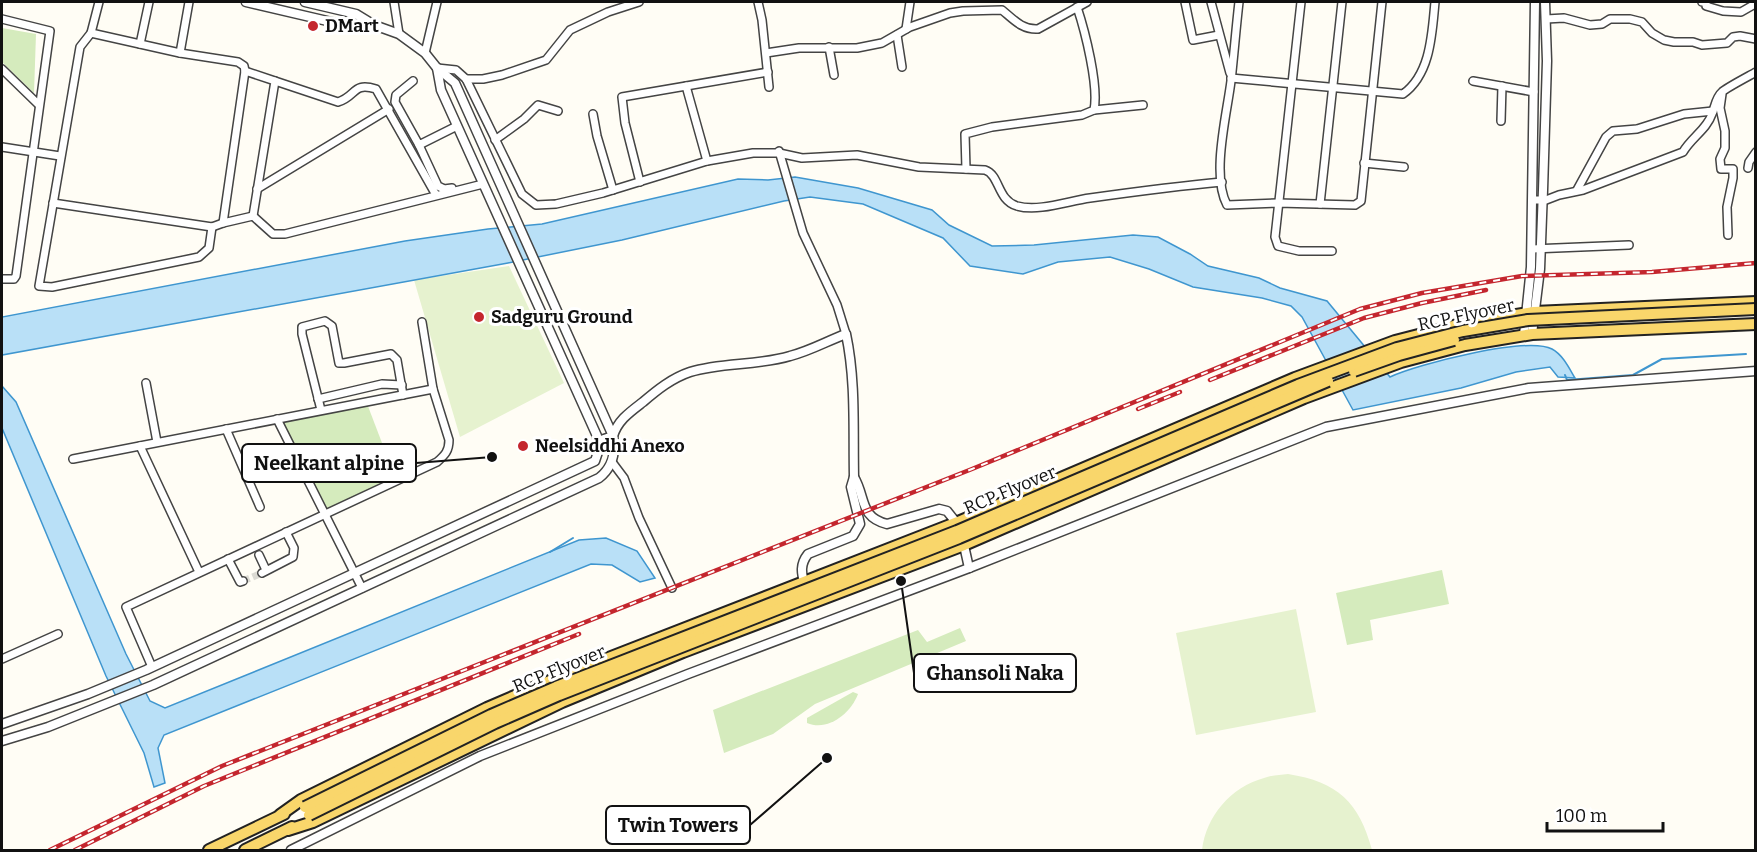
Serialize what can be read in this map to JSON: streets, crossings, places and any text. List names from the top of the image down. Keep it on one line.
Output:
{"streets":{"main road":["RCP Flyover"]},"places":["DMart","Sadguru Ground","Neelsiddhi Anexo","Neelkant alpine","Ghansoli Naka","Twin Towers"],"scale_bar":"100 m"}
